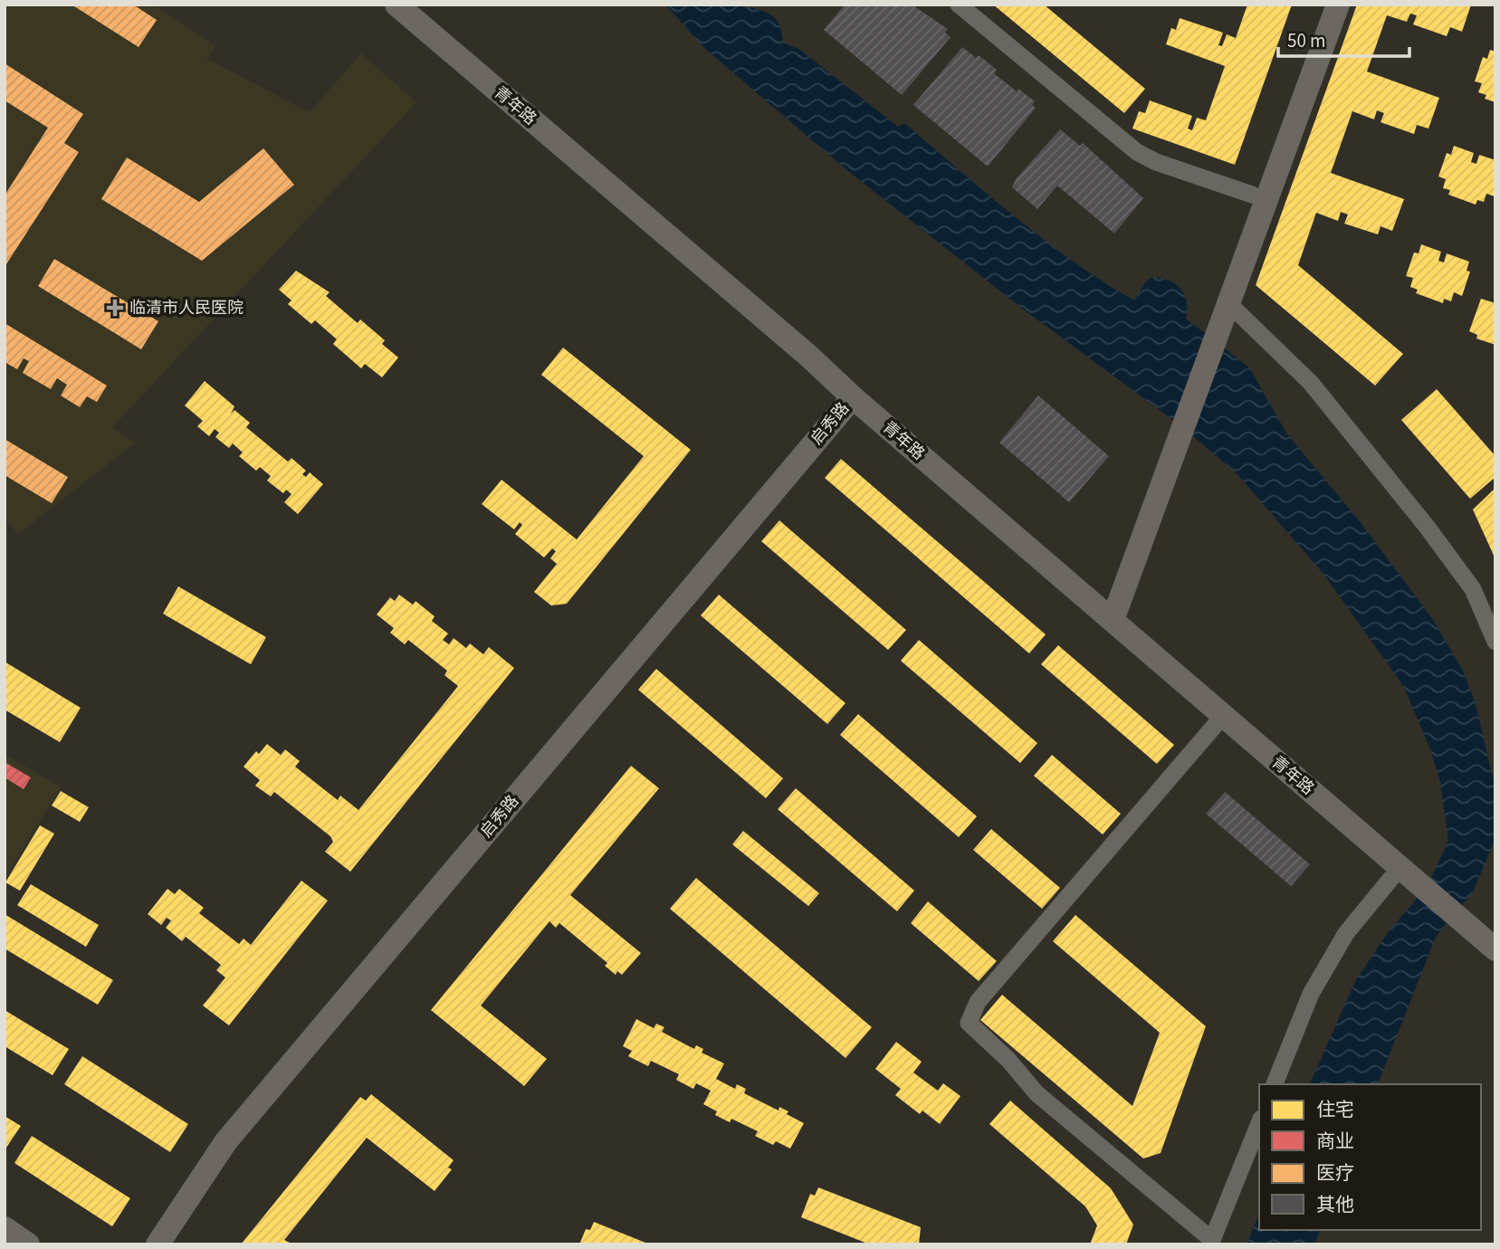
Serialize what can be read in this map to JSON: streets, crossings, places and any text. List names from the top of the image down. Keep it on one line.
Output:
{"streets":{"street":["青年路","启秀路"]},"crossings":[["青年路","启秀路"]],"places":{"health":["临清市人民医院"]},"legend":["住宅","商业","医疗","其他"],"scale_bar":"50 m"}
